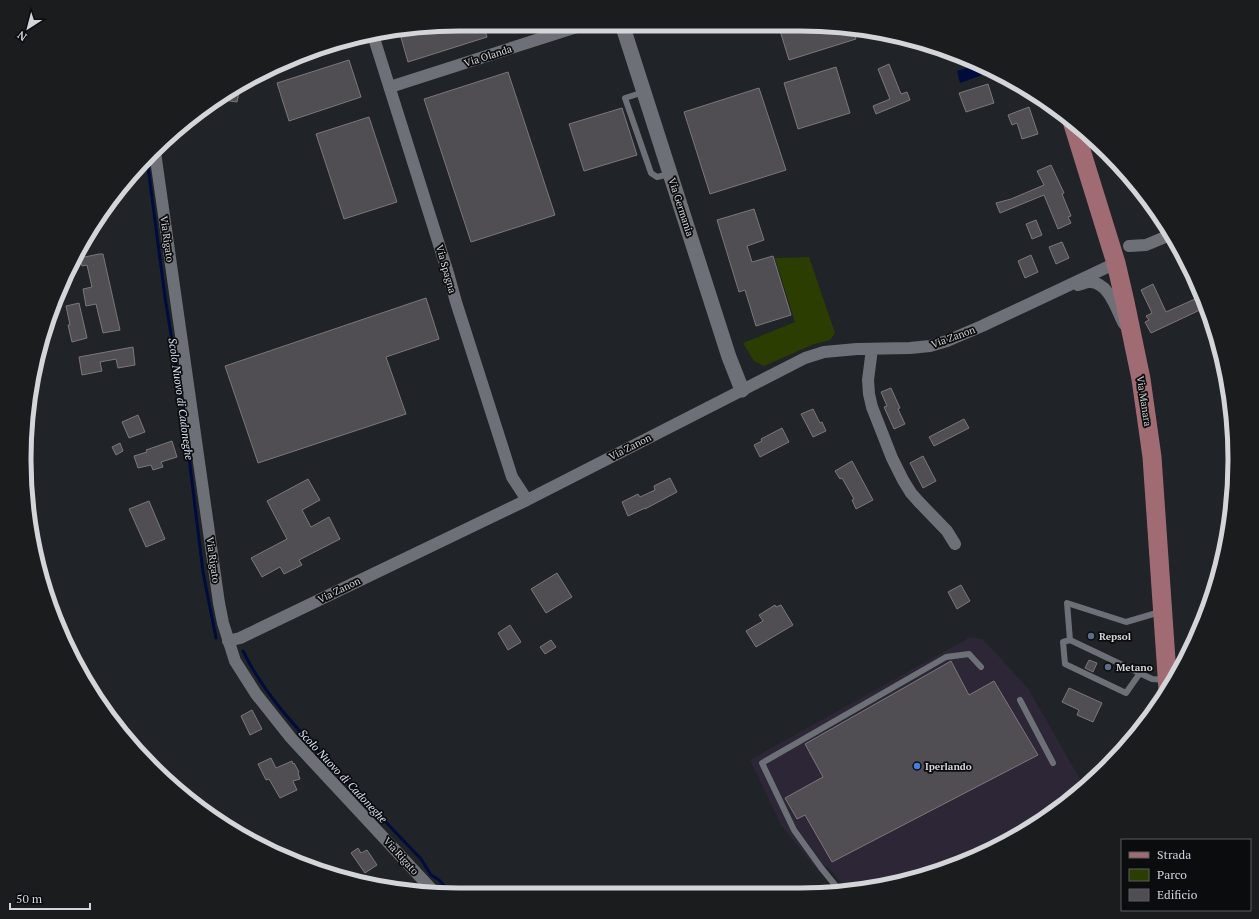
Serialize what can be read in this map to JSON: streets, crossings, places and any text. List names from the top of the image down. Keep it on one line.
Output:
{"streets":{"main road":["Via Manara"],"street":["Via Olanda","Via Germania","Via Rigato","Via Spagna","Via Zanon"]},"crossings":[["Via Olanda","Via Spagna"],["Via Germania","Via Zanon"],["Via Rigato","Via Zanon"],["Via Spagna","Via Zanon"],["Via Zanon","Via Manara"]],"water":["Scolo Nuovo di Cadoneghe"],"places":["Repsol","Metano","Iperlando"],"legend":["Strada","Parco","Edificio"],"scale_bar":"50 m","north":"bottom left"}
